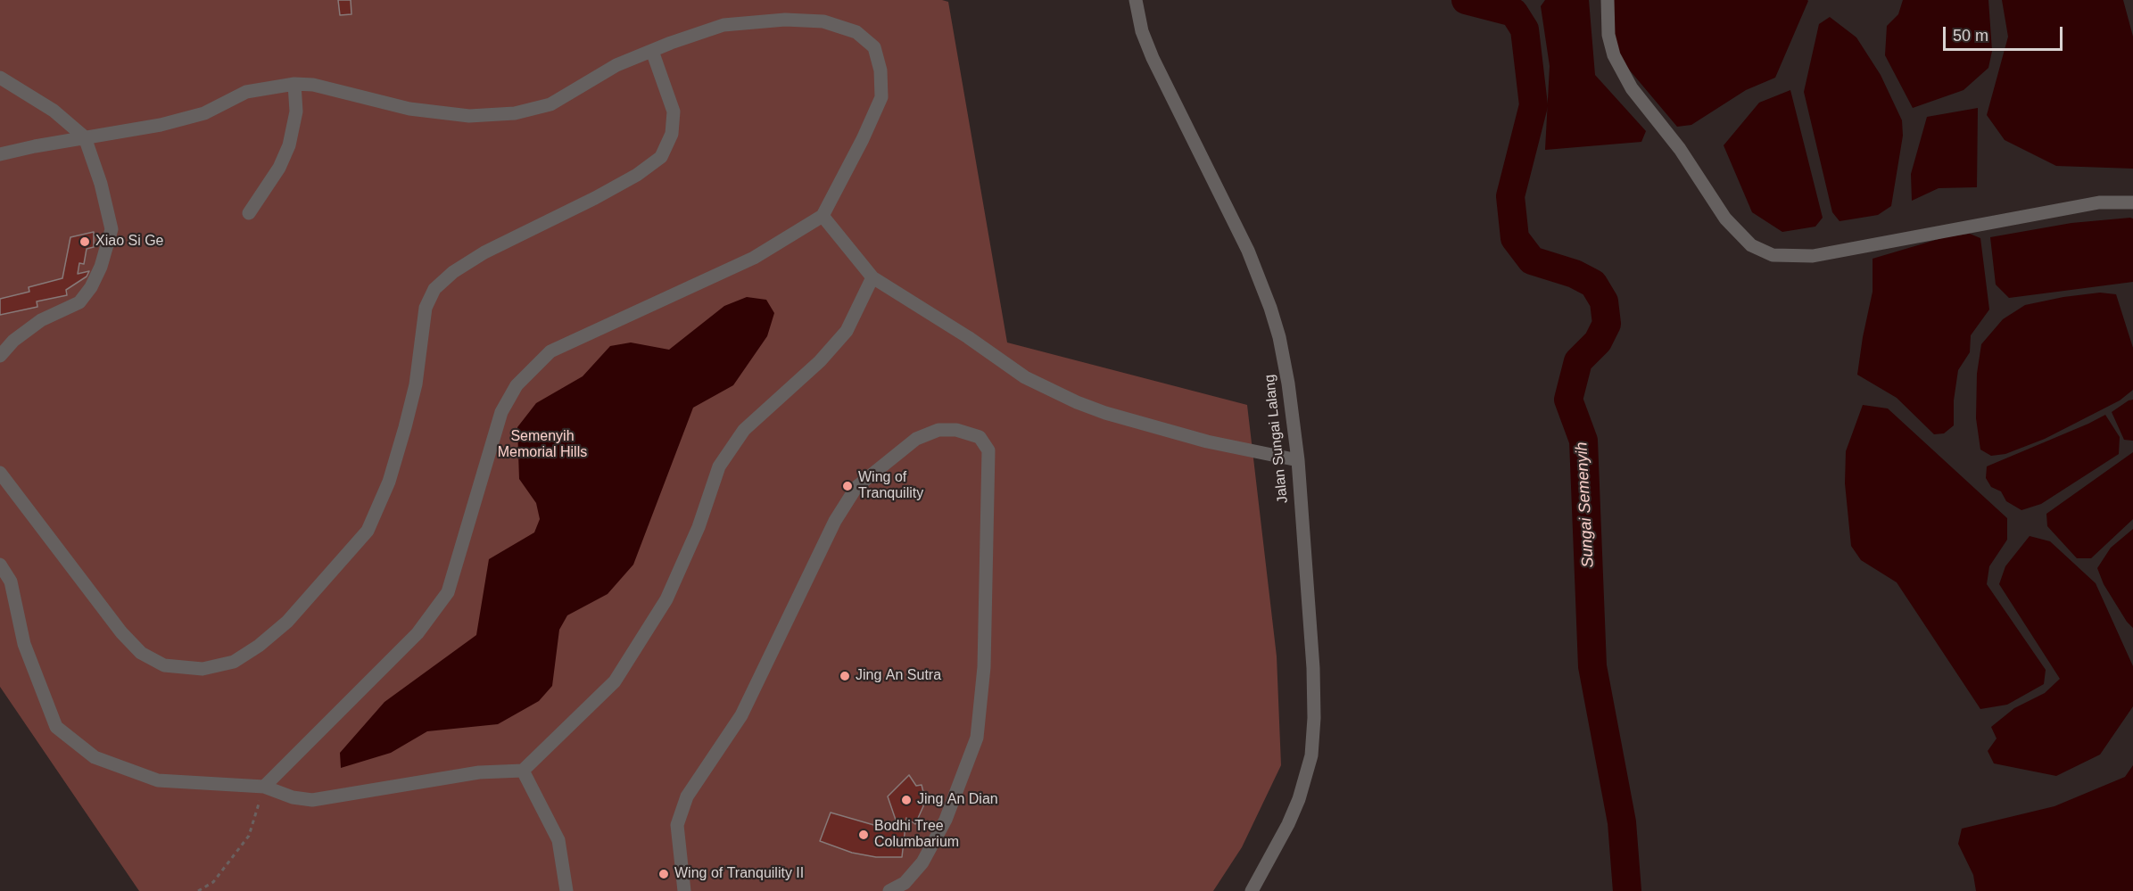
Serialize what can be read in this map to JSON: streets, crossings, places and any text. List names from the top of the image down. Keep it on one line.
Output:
{"streets":{"street":["Jalan Sungai Lalang"]},"water":["Sungai Semenyih"],"parks":["Semenyih Memorial Hills"],"places":["Xiao Si Ge","Wing of Tranquility","Jing An Sutra","Jing An Dian","Bodhi Tree Columbarium","Wing of Tranquility II"],"scale_bar":"50 m"}
